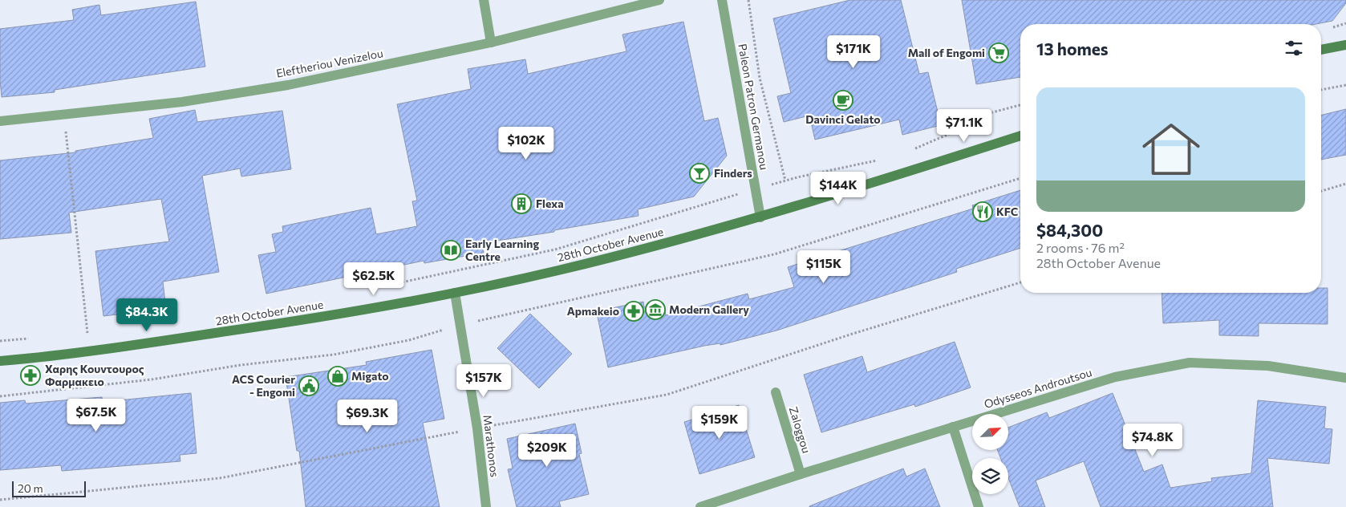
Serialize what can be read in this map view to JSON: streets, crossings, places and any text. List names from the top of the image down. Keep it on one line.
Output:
{"streets":{"main road":["28th October Avenue"],"street":["Eleftheriou Venizelou","Paleon Patron Germanou","Odysseos Androutsou","Zaloggou","Marathonos"]},"crossings":[["Paleon Patron Germanou","28th October Avenue"],["28th October Avenue","Marathonos"],["Odysseos Androutsou","Zaloggou"]],"places":{"supermarket":["Mall of Engomi"],"cafe":["Davinci Gelato"],"bar":["Finders"],"building":["Flexa"],"restaurant":["KFC"],"library":["Early Learning Centre"],"museum":["Modern Gallery"],"pharmacy":["Apmakeio","Χαρης Κουντουρος Φαρμακειο"],"shop":["Migato"],"public building":["ACS Courier - Engomi"]},"scale_bar":"20 m","north":"top right","page":{"heading":"13 homes","price":["$171K","$71.1K","$102K","$144K","$115K","$62.5K","$84.3K","$157K","$67.5K","$69.3K","$159K","$74.8K","$209K"],"list":[{"name":"$84,300","note":"2 rooms · 76 m² · 28th October Avenue"}],"scale":"20 m"}}
